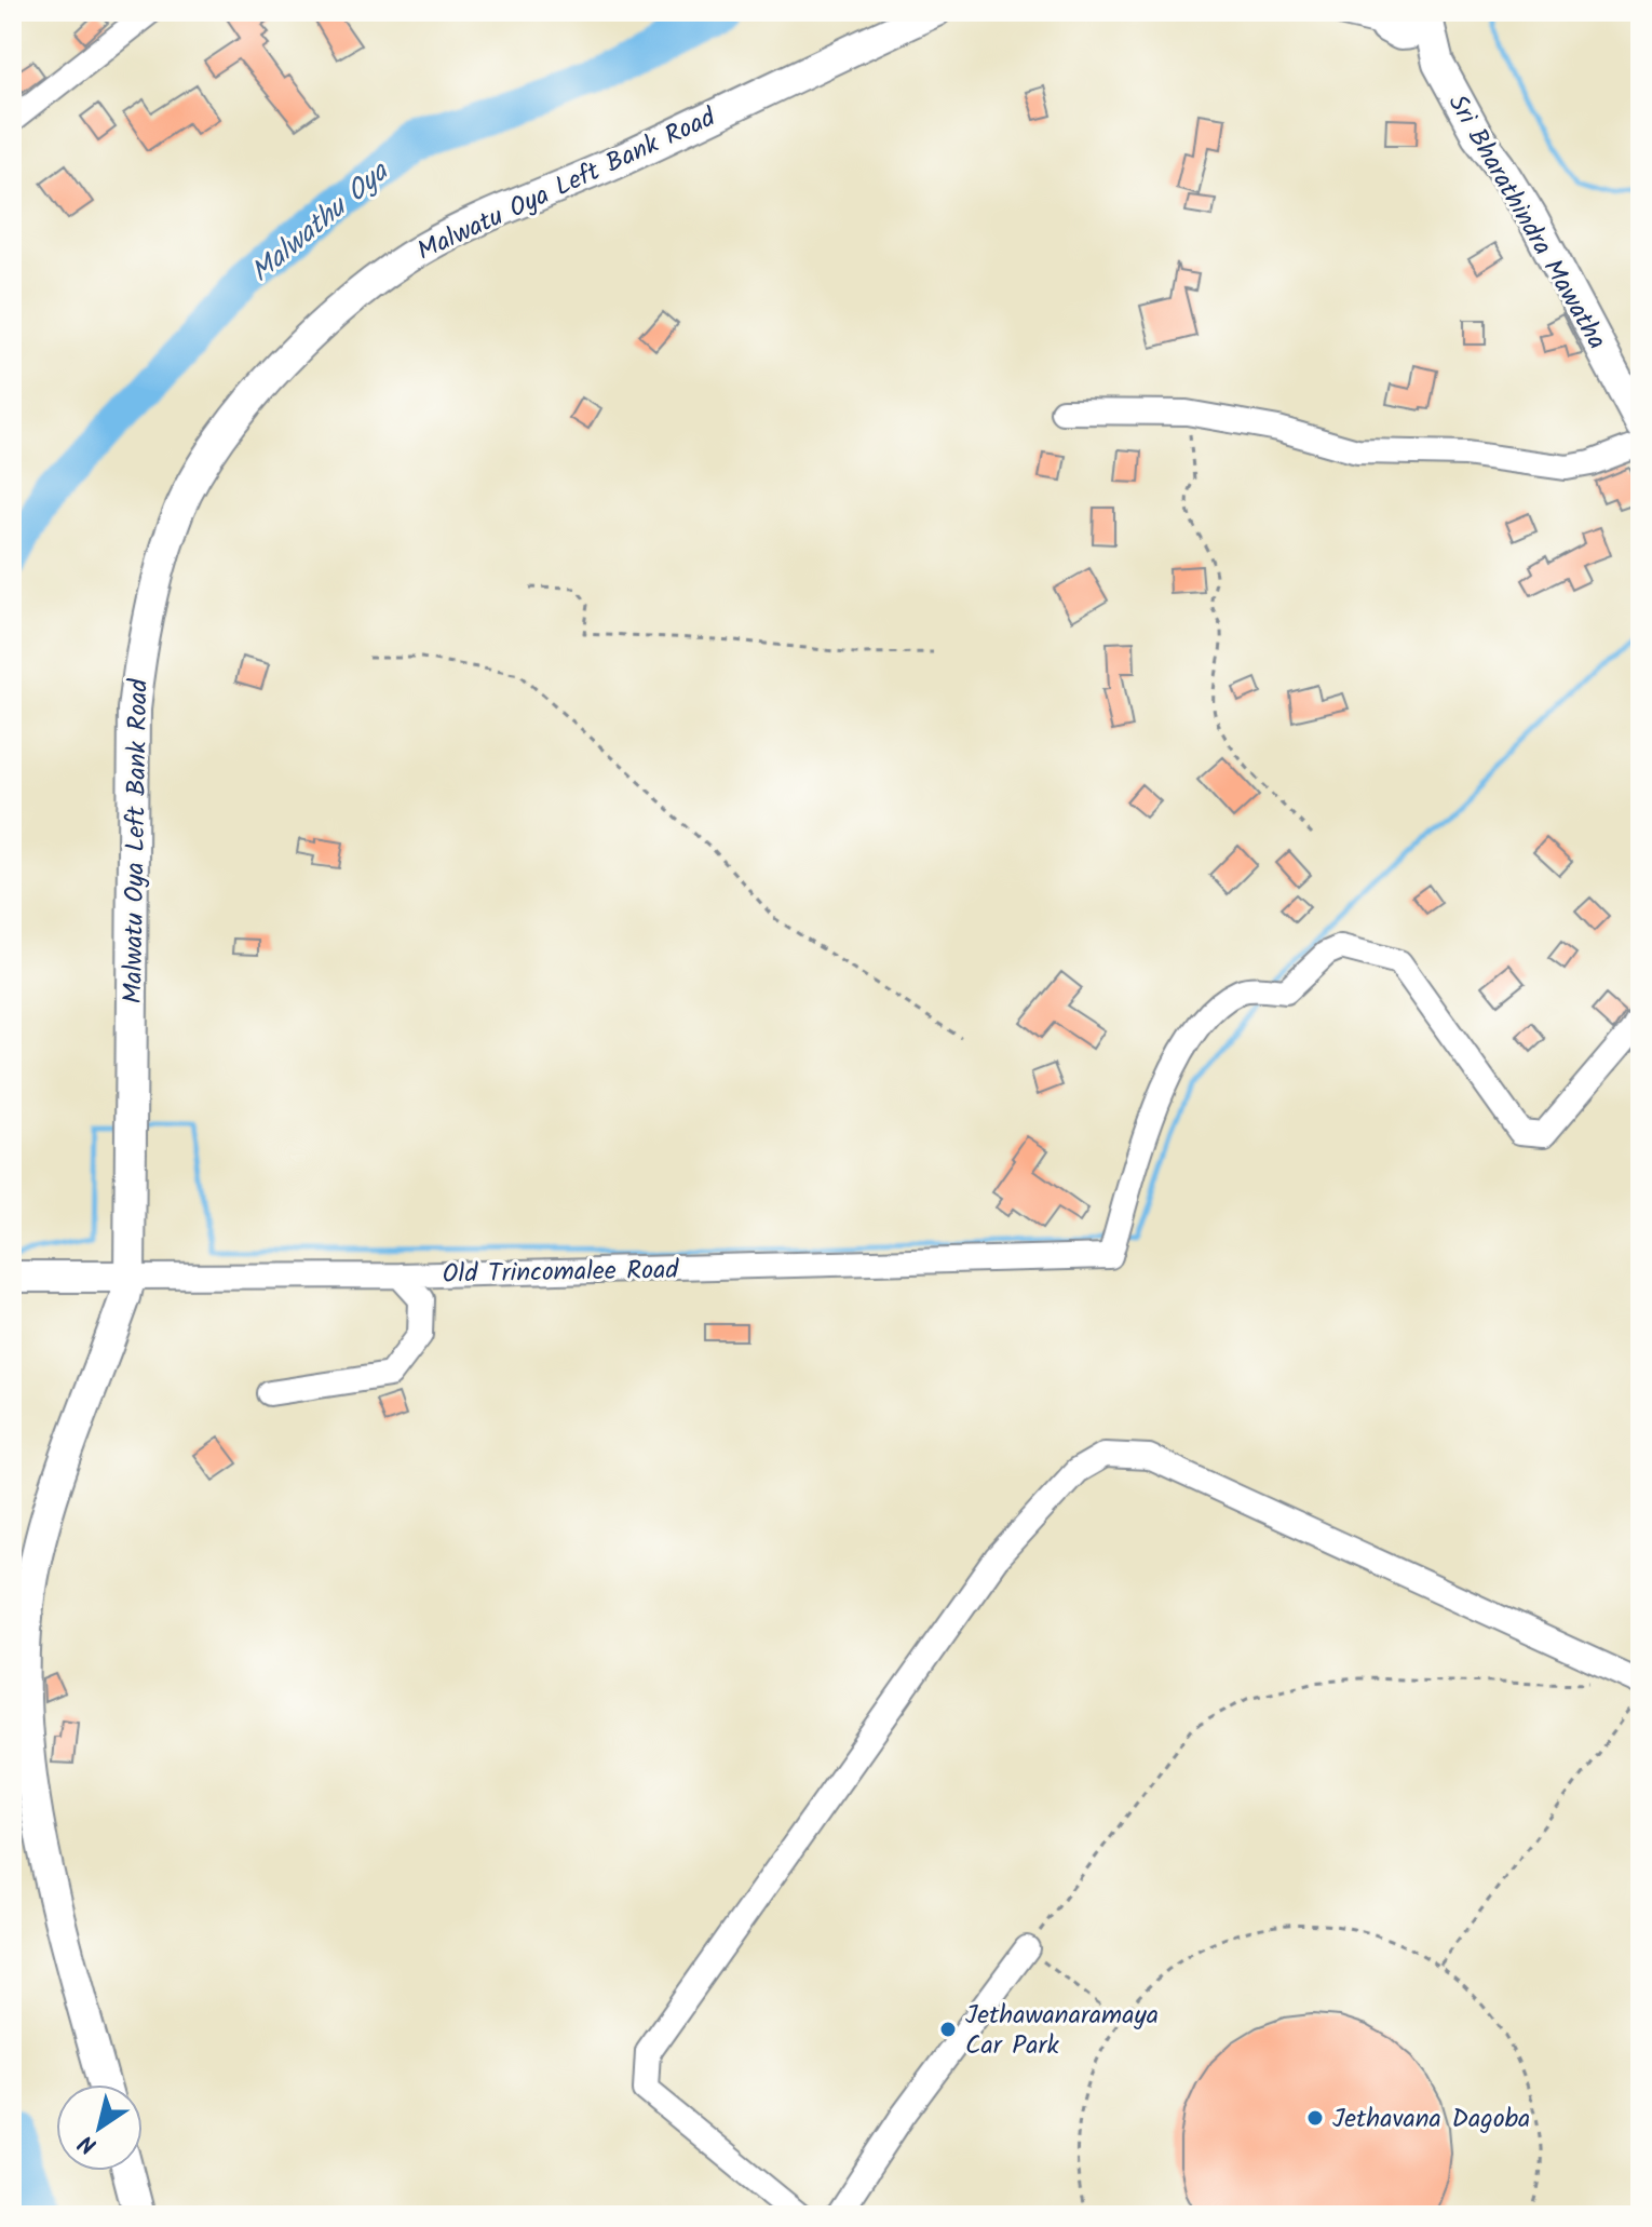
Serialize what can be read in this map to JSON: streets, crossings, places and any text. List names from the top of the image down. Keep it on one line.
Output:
{"streets":{"main road":["Malwatu Oya Left Bank Road","Sri Bharathindra Mawatha","Old Trincomalee Road"]},"crossings":[["Malwatu Oya Left Bank Road","Old Trincomalee Road"]],"water":["Malwathu Oya"],"places":["Jethawanaramaya Car Park","Jethavana Dagoba"],"north":"bottom left"}
